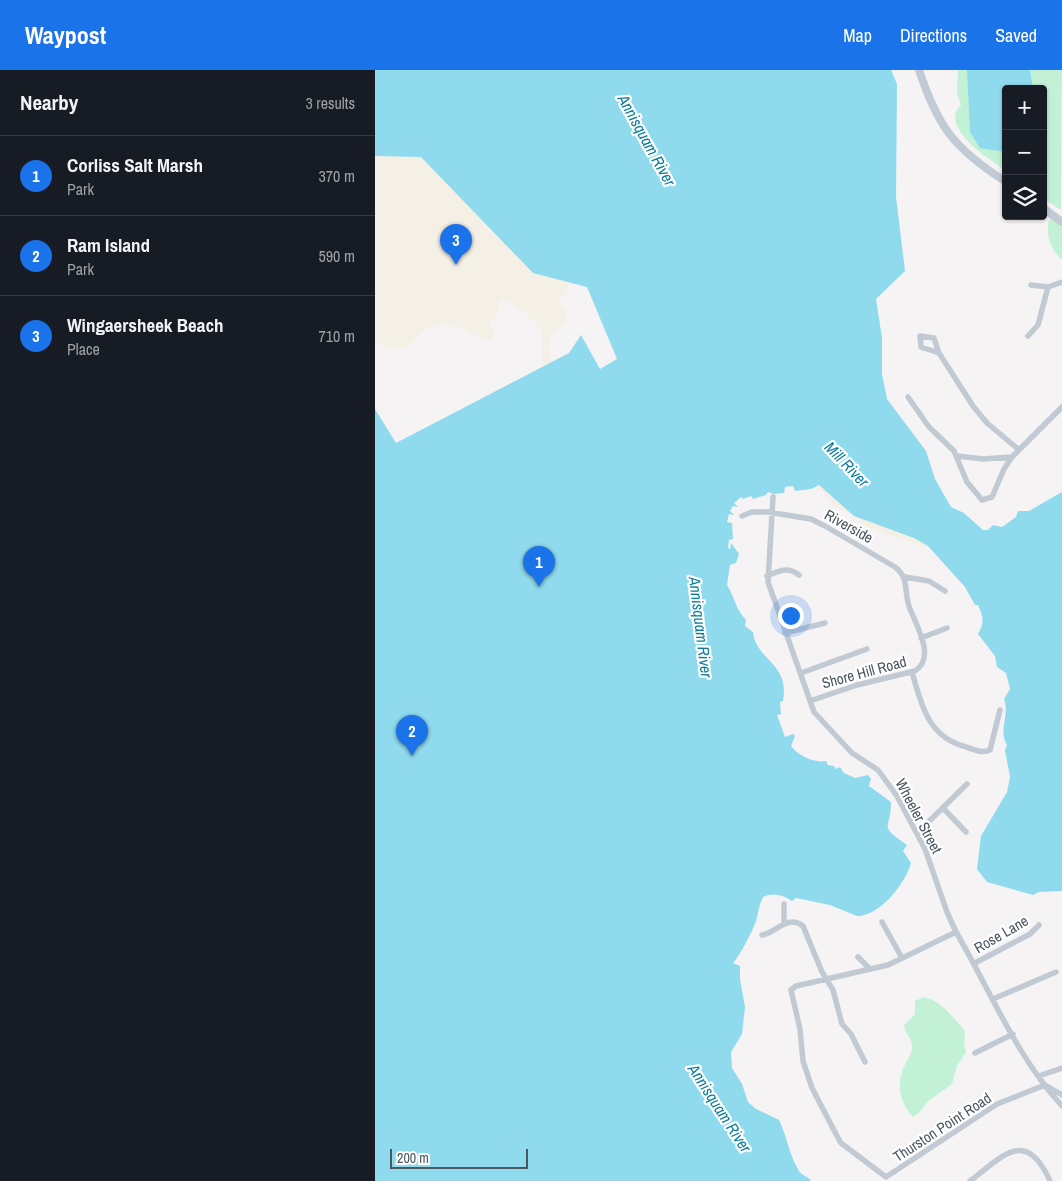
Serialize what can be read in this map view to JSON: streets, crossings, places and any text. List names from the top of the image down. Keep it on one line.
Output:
{"streets":{"street":["Riverside","Shore Hill Road","Wheeler Street","Rose Lane","Thurston Point Road"]},"crossings":[["Riverside","Shore Hill Road"],["Riverside","Wheeler Street"],["Shore Hill Road","Wheeler Street"],["Wheeler Street","Rose Lane"],["Wheeler Street","Thurston Point Road"]],"water":["Annisquam River","Mill River"],"scale_bar":"200 m","page":{"header":"Waypost","nav":["Map","Directions","Saved"],"heading":["Nearby","3 results"],"map_buttons":["+","−"],"list":[{"mark":"1","name":"Corliss Salt Marsh","note":"Park","value":"370 m"},{"mark":"2","name":"Ram Island","note":"Park","value":"590 m"},{"mark":"3","name":"Wingaersheek Beach","note":"Place","value":"710 m"}],"pins":["3","1","2"],"scale":"200 m"}}
